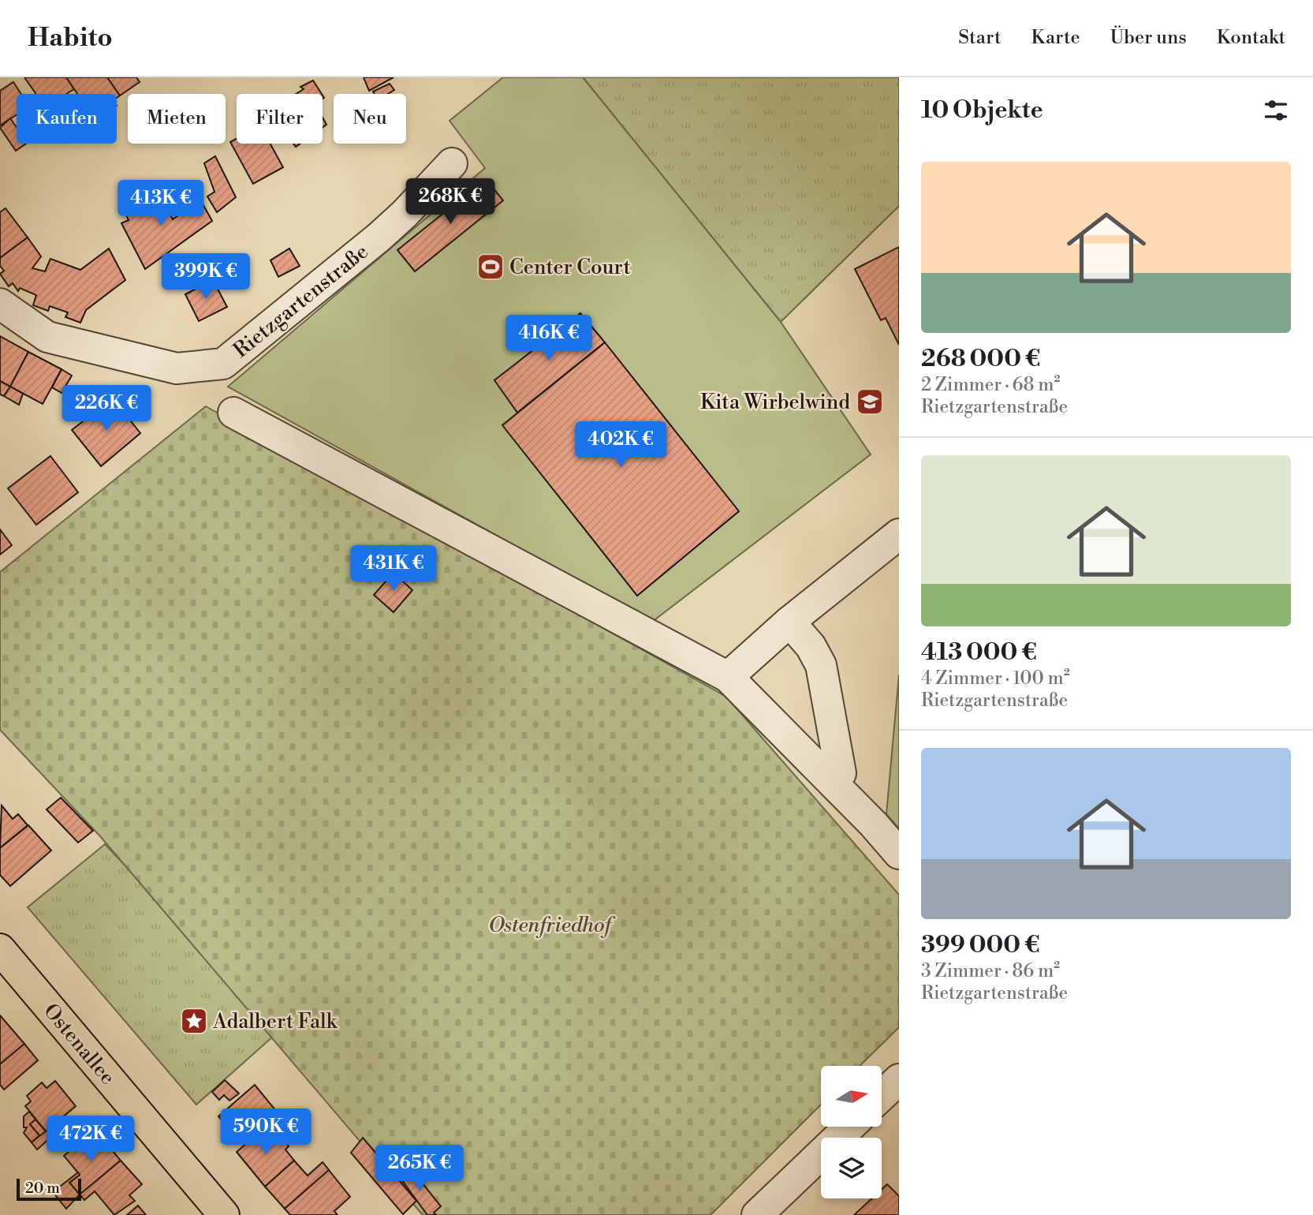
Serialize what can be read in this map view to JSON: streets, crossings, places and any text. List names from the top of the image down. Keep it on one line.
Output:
{"streets":{"main road":["Ostenallee"],"street":["Rietzgartenstraße"]},"parks":["Ostenfriedhof"],"places":{"sports":["Center Court"],"school or university":["Kita Wirbelwind"],"place":["Adalbert Falk"]},"scale_bar":"20 m","north":"right","page":{"header":"Habito","nav":["Start","Karte","Über uns","Kontakt"],"heading":"10 Objekte","chip":["Kaufen","Mieten","Filter","Neu"],"list":[{"name":"268 000 €","note":"2 Zimmer · 68 m² · Rietzgartenstraße"},{"name":"413 000 €","note":"4 Zimmer · 100 m² · Rietzgartenstraße"},{"name":"399 000 €","note":"3 Zimmer · 86 m² · Rietzgartenstraße"}],"price":["268K €","413K €","399K €","416K €","226K €","402K €","431K €","590K €","472K €","265K €"],"scale":"20 m"}}
